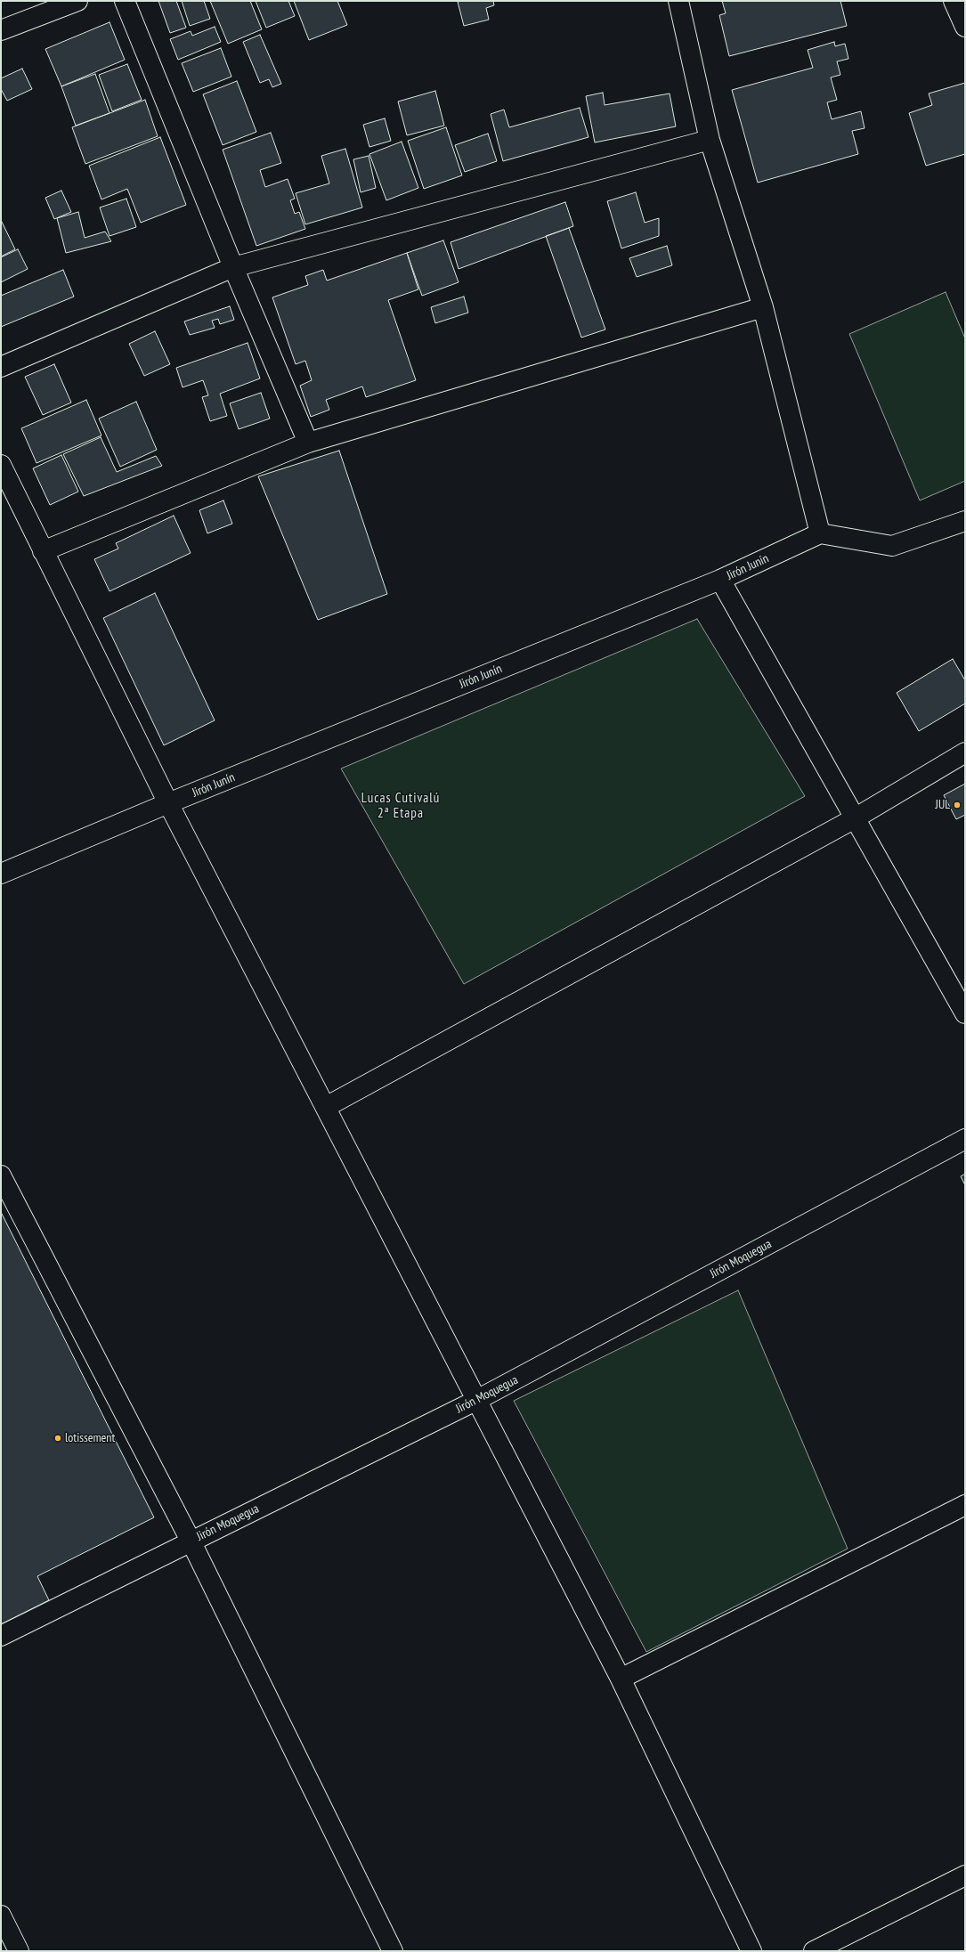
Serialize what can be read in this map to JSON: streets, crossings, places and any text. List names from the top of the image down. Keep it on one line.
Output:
{"streets":{"street":["Jirón Junín","Jirón Moquegua"]},"districts":["Lucas Cutivalú 2ª Etapa"],"places":["JUL","lotissement"]}
